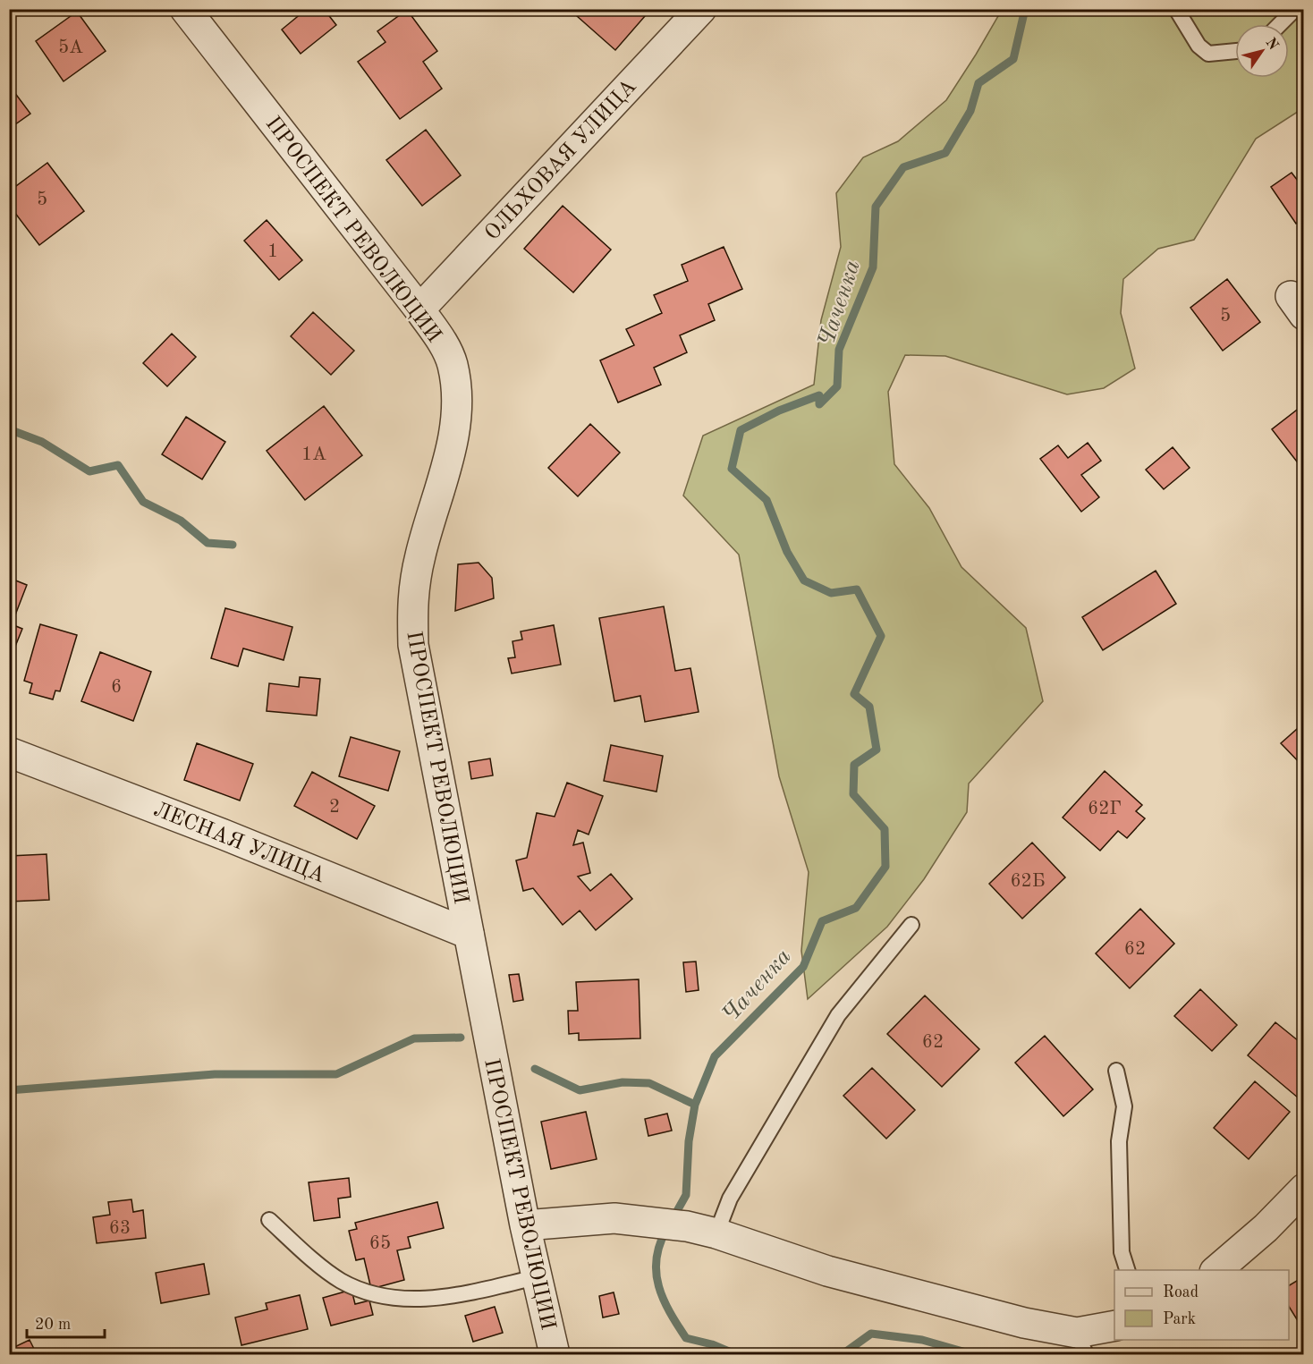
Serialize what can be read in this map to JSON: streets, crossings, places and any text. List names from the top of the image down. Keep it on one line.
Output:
{"streets":{"street":["ОЛЬХОВАЯ УЛИЦА","ПРОСПЕКТ РЕВОЛЮЦИИ","ЛЕСНАЯ УЛИЦА"]},"crossings":[["ОЛЬХОВАЯ УЛИЦА","ПРОСПЕКТ РЕВОЛЮЦИИ"],["ПРОСПЕКТ РЕВОЛЮЦИИ","ЛЕСНАЯ УЛИЦА"]],"water":["Чаченка"],"house_numbers":["5А","5","1","5","1А","6","2","62Г","62Б","62","62","63","65"],"legend":["Road","Park"],"scale_bar":"20 m","north":"top right"}
